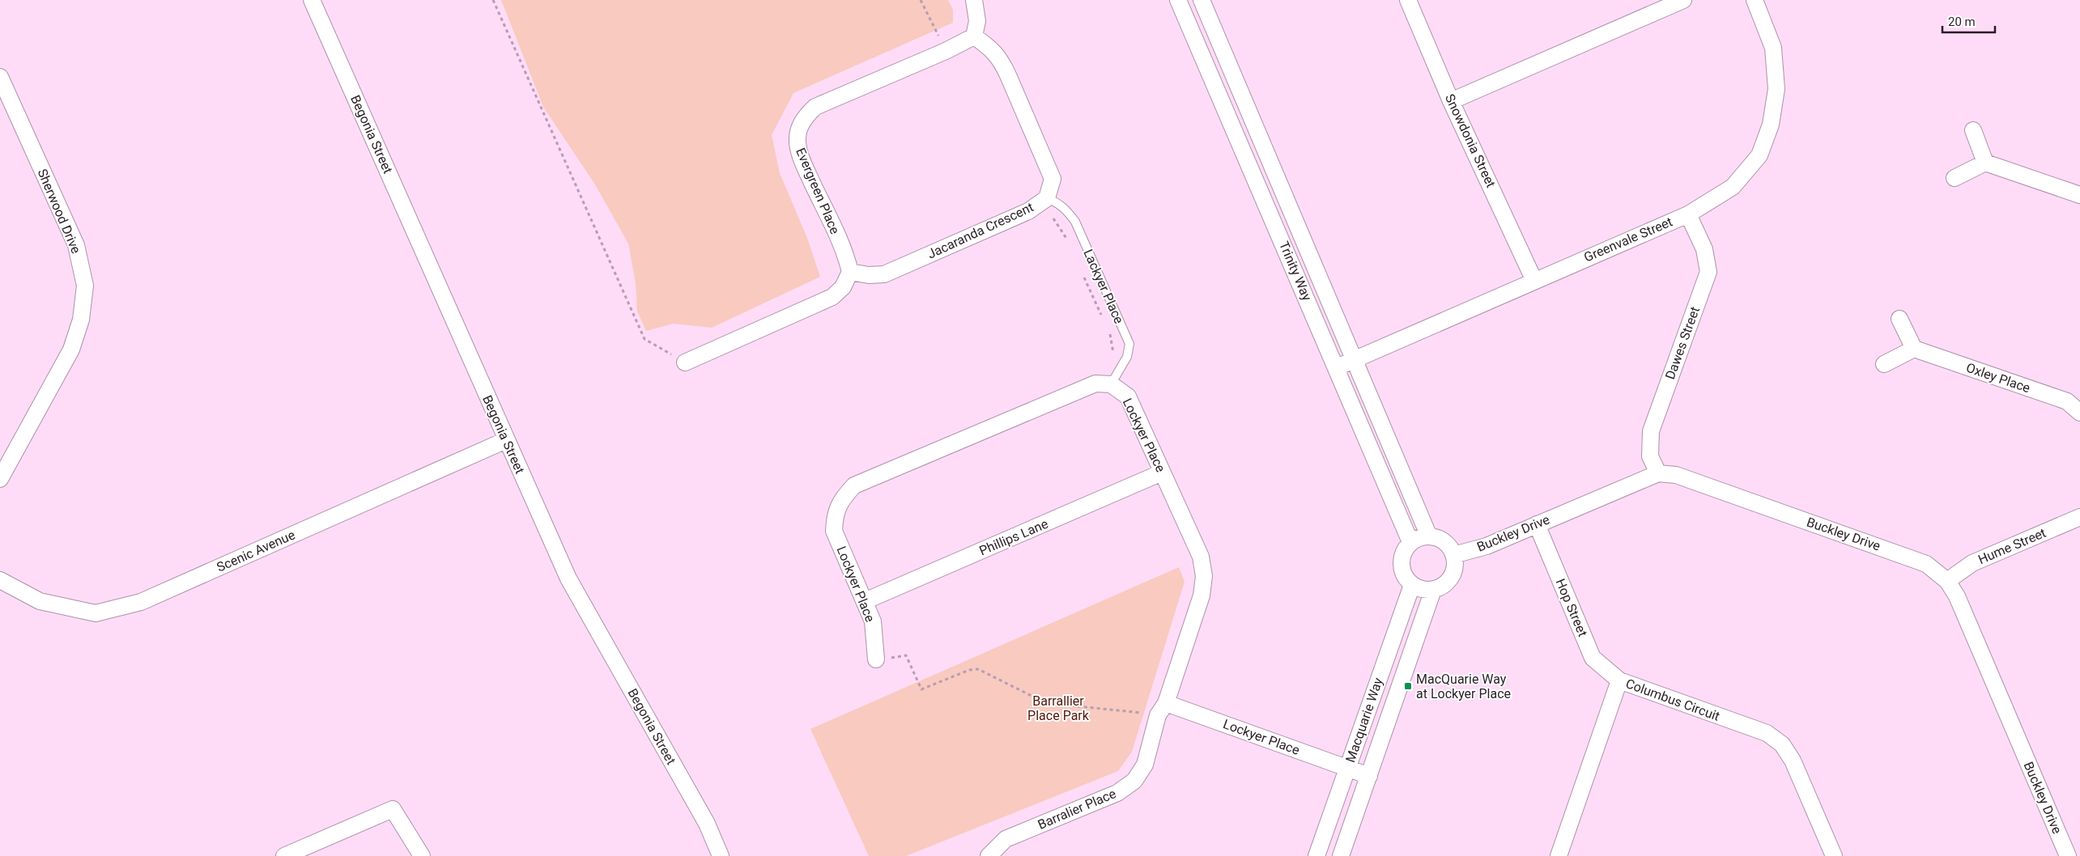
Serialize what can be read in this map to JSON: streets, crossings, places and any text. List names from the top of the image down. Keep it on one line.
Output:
{"streets":{"street":["Begonia Street","Snowdonia Street","Evergreen Place","Sherwood Drive","Jacaranda Crescent","Greenvale Street","Trinity Way","Dawes Street","Oxley Place","Lockyer Place","Buckley Drive","Phillips Lane","Hume Street","Scenic Avenue","Hop Street","Columbus Circuit","Macquarie Way","Barralier Place"],"lane":["Lackyer Place"]},"crossings":[["Begonia Street","Scenic Avenue"],["Snowdonia Street","Greenvale Street"],["Evergreen Place","Jacaranda Crescent"],["Jacaranda Crescent","Lackyer Place"],["Greenvale Street","Trinity Way"],["Greenvale Street","Dawes Street"],["Trinity Way","Buckley Drive"],["Trinity Way","Macquarie Way"],["Lackyer Place","Lockyer Place"],["Dawes Street","Buckley Drive"],["Lockyer Place","Phillips Lane"],["Lockyer Place","Macquarie Way"],["Lockyer Place","Barralier Place"],["Buckley Drive","Hume Street"],["Buckley Drive","Hop Street"],["Buckley Drive","Macquarie Way"],["Hop Street","Columbus Circuit"]],"parks":["Barrallier Place Park"],"places":{"transit":["MacQuarie Way at Lockyer Place"]},"scale_bar":"20 m"}
